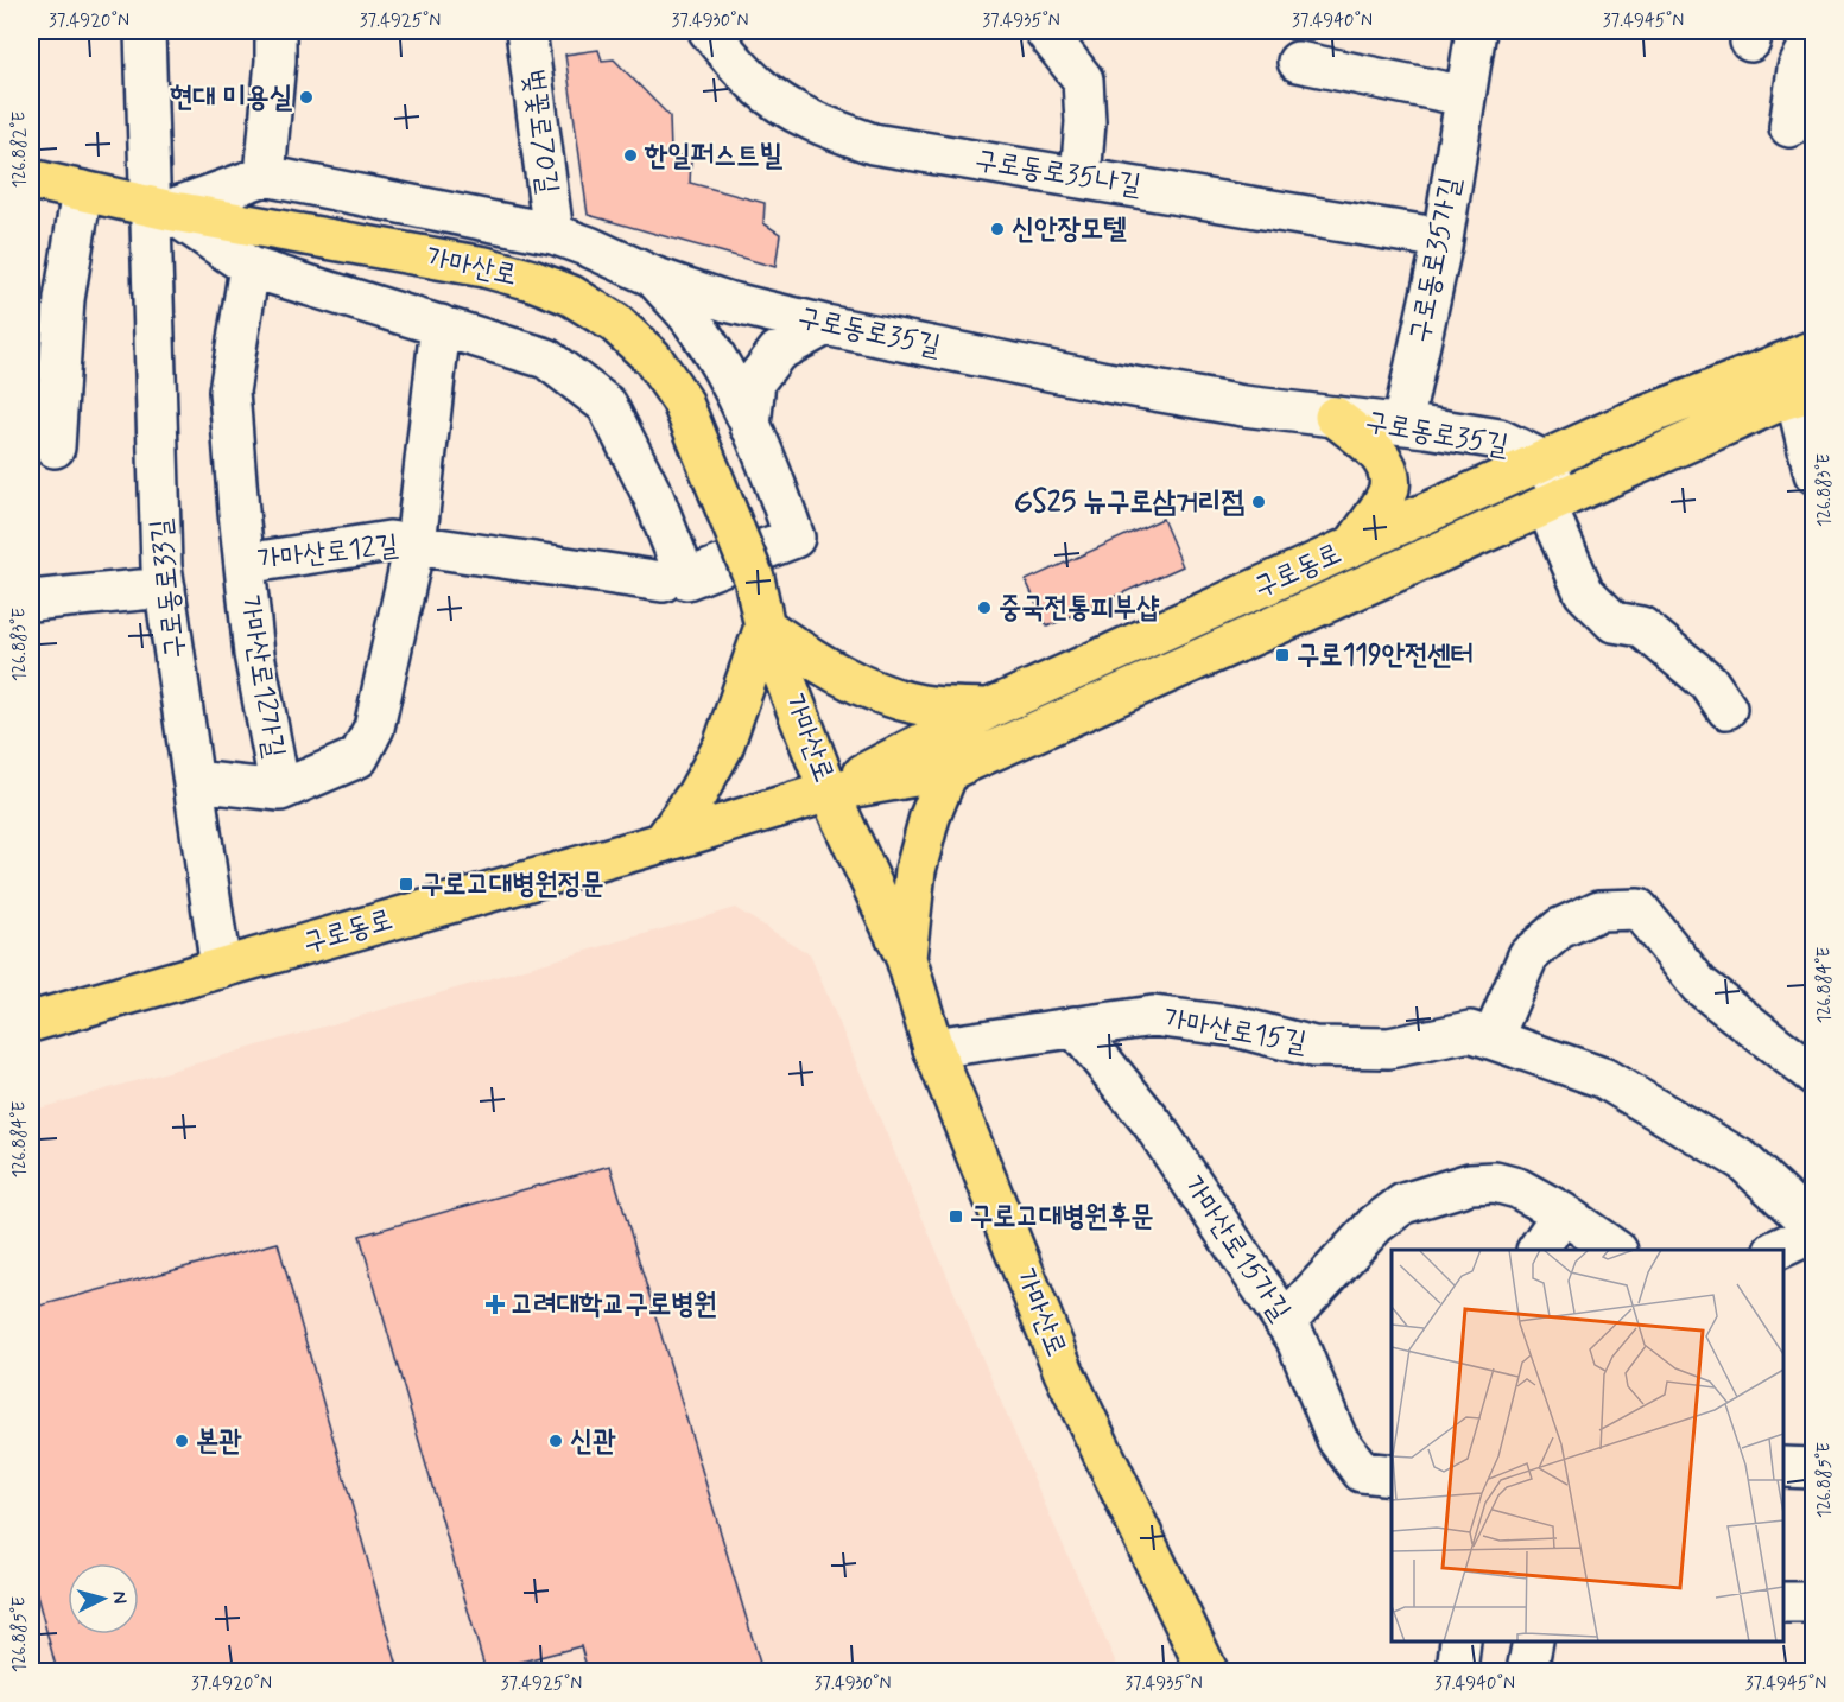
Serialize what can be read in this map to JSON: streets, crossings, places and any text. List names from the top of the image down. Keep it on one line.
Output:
{"streets":{"main road":["가마산로","구로동로"],"street":["벚꽃로70길","구로동로35나길","구로동로35가길","구로동로35길","가마산로12길","구로동로33길","가마산로12가길","가마산로15길","가마산로15가길"]},"crossings":[["벚꽃로70길","구로동로35길"],["구로동로35나길","구로동로35가길"],["구로동로35가길","구로동로35길"],["가마산로","구로동로"],["가마산로","구로동로33길"],["가마산로","가마산로15길"],["구로동로35길","구로동로"],["가마산로12길","가마산로12가길"],["구로동로","구로동로33길"],["구로동로33길","가마산로12가길"],["가마산로15길","가마산로15가길"]],"places":{"other":["현대 미용실","한일퍼스트빌","신안장모텔","GS25 뉴구로삼거리점","중국전통피부샵","본관","신관"],"transit":["구로119안전센터","구로고대병원정문","구로고대병원후문"],"health":["고려대학교구로병원"]},"north":"right","coordinates":["37.4920°N","37.4925°N","37.4930°N","37.4935°N","37.4940°N","37.4945°N","126.882°E","126.883°E","126.884°E","126.885°E"]}
